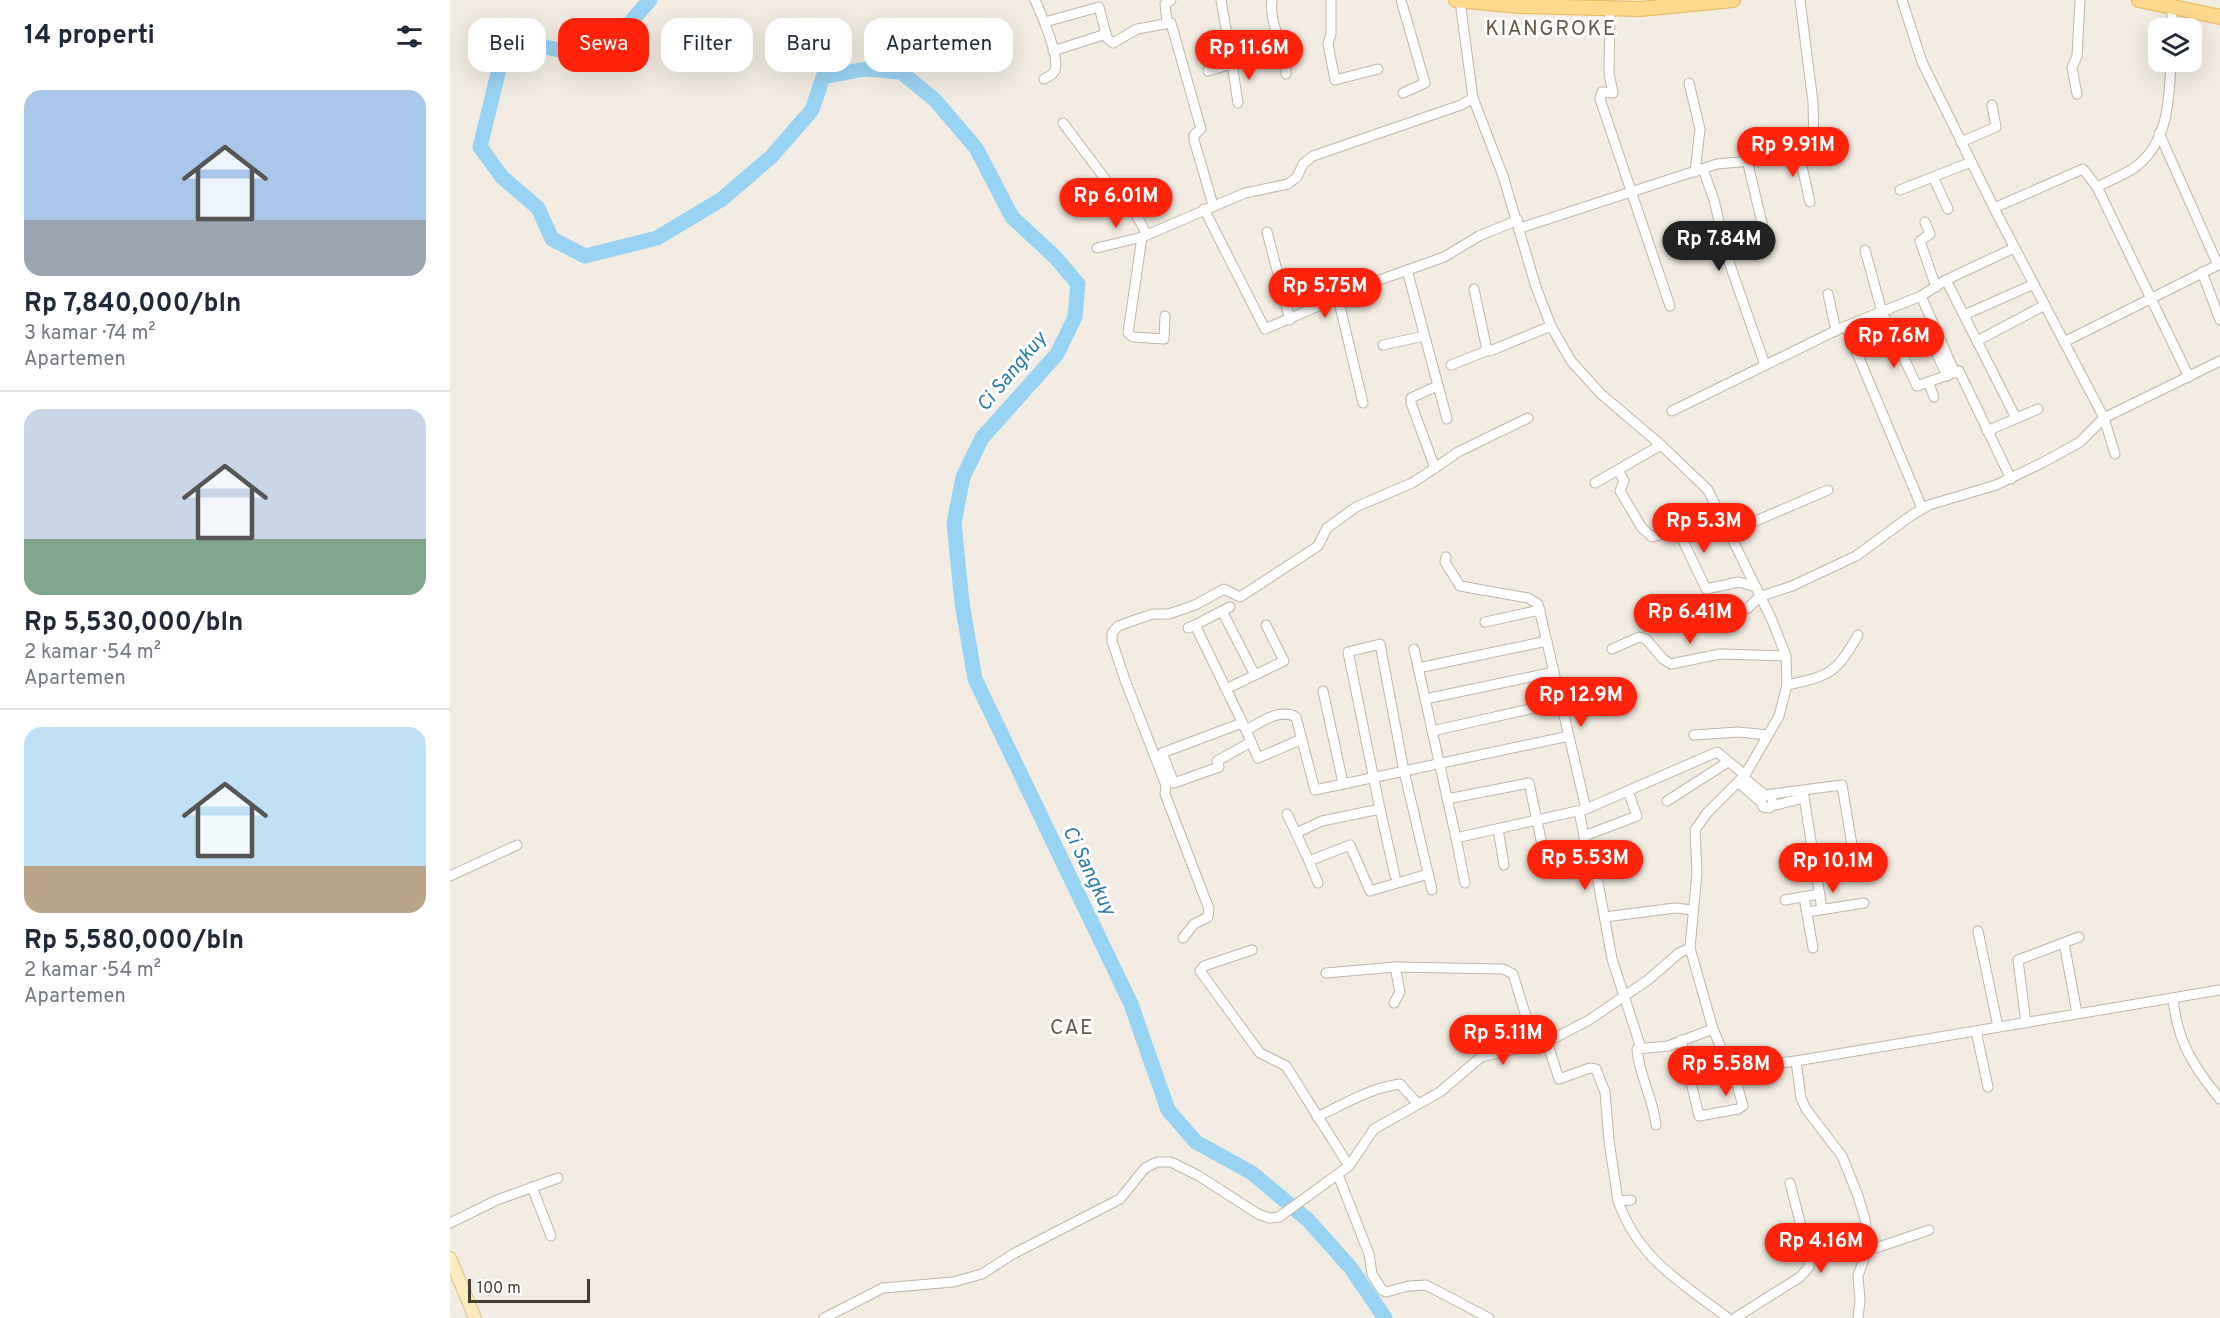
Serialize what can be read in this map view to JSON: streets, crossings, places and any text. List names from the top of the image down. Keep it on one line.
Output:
{"districts":["KIANGROKE","CAE"],"water":["Ci Sangkuy"],"scale_bar":"100 m","page":{"heading":"14 properti","chip":["Beli","Sewa","Filter","Baru","Apartemen"],"price":["Rp 11.6M","Rp 9.91M","Rp 6.01M","Rp 7.84M","Rp 5.75M","Rp 7.6M","Rp 5.3M","Rp 6.41M","Rp 12.9M","Rp 5.53M","Rp 10.1M","Rp 5.11M","Rp 5.58M","Rp 4.16M"],"list":[{"name":"Rp 7,840,000/bln","note":"3 kamar · 74 m² · Apartemen"},{"name":"Rp 5,530,000/bln","note":"2 kamar · 54 m² · Apartemen"},{"name":"Rp 5,580,000/bln","note":"2 kamar · 54 m² · Apartemen"}],"scale":"100 m"}}
